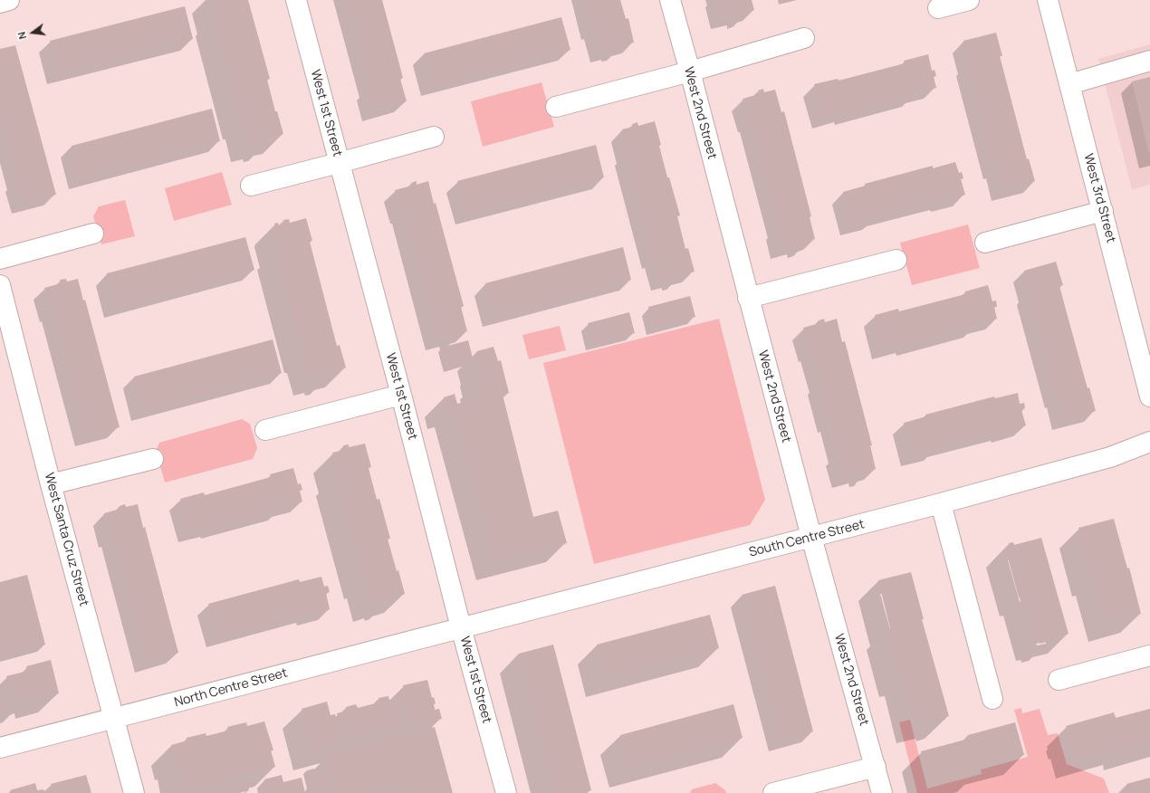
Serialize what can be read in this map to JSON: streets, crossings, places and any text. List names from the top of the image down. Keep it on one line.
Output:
{"streets":{"street":["West 1st Street","West 2nd Street","West 3rd Street","South Centre Street","West Santa Cruz Street","North Centre Street"]},"crossings":[["West 1st Street","South Centre Street"],["West 1st Street","North Centre Street"],["West 2nd Street","South Centre Street"],["South Centre Street","North Centre Street"],["West Santa Cruz Street","North Centre Street"]],"north":"left"}
